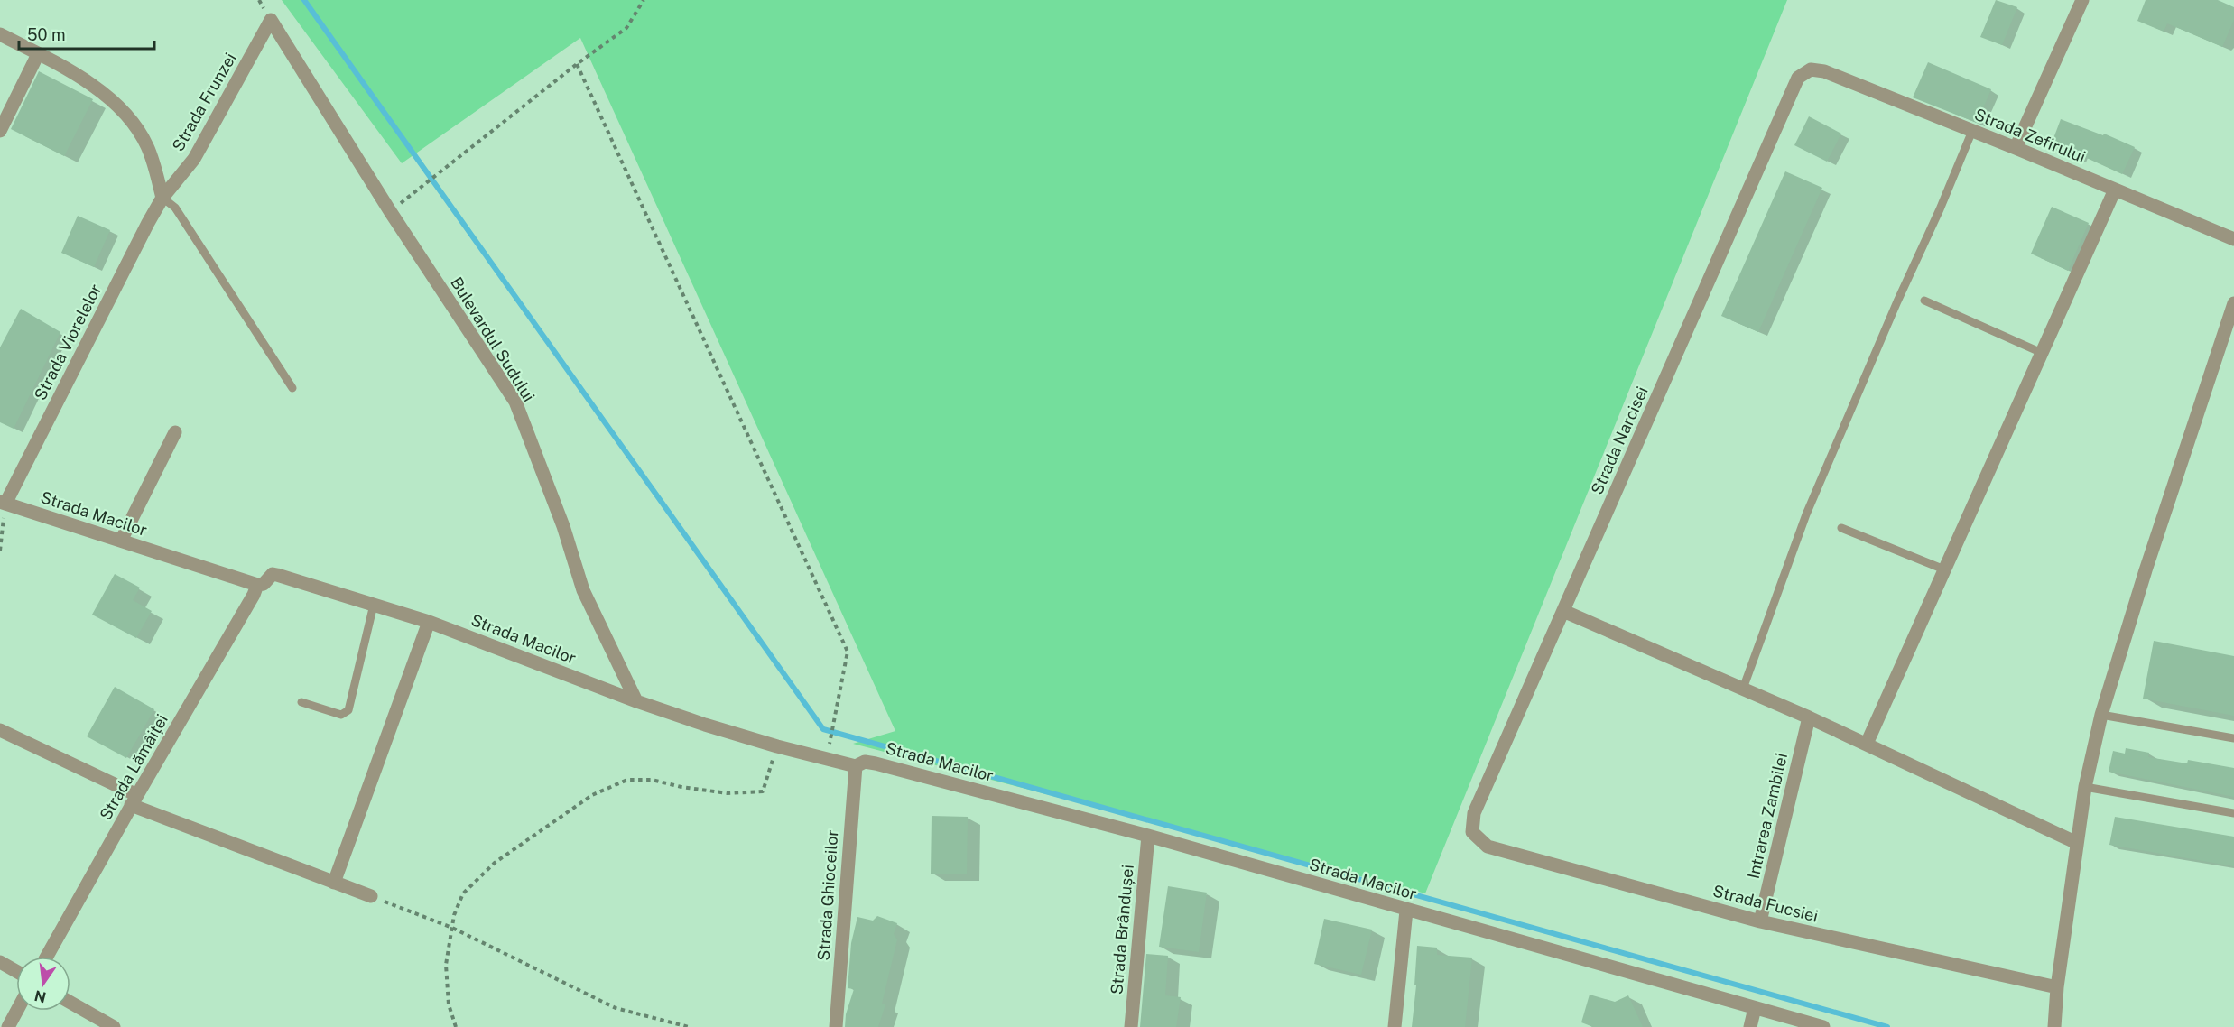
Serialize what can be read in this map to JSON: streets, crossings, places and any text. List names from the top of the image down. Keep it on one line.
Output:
{"streets":{"street":["Strada Frunzei","Strada Zefirului","Bulevardul Sudului","Strada Viorelelor","Strada Narcisei","Strada Macilor","Strada Lămâiței","Intrarea Zambilei","Strada Ghioceilor","Strada Fucsiei","Strada Brândușei"]},"crossings":[["Strada Frunzei","Bulevardul Sudului"],["Strada Frunzei","Strada Viorelelor"],["Strada Zefirului","Strada Narcisei"],["Bulevardul Sudului","Strada Macilor"],["Strada Viorelelor","Strada Macilor"],["Strada Narcisei","Strada Fucsiei"],["Strada Macilor","Strada Lămâiței"],["Strada Macilor","Strada Ghioceilor"],["Strada Macilor","Strada Brândușei"],["Intrarea Zambilei","Strada Fucsiei"]],"scale_bar":"50 m","north":"bottom"}
